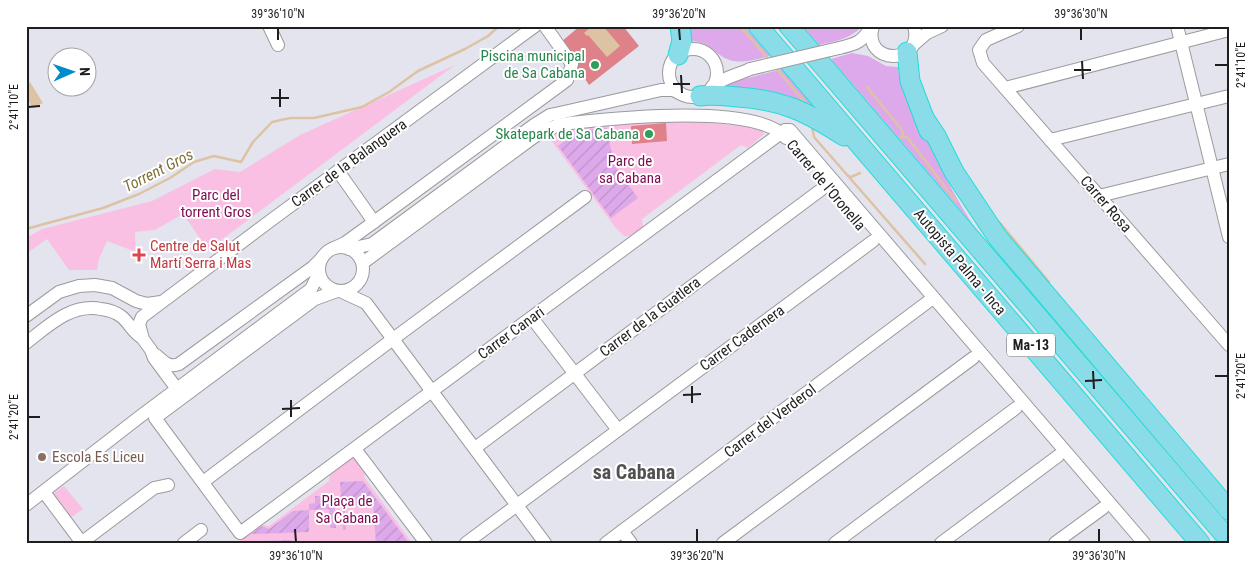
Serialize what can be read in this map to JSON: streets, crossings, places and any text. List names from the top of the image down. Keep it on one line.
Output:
{"streets":{"highway":["Autopista Palma - Inca","Ma-13"],"street":["Carrer de la Balanguera","Carrer de l'Oronella","Carrer Rosa","Carrer de la Guatlera","Carrer Canari","Carrer Cadernera","Carrer del Verderol"]},"crossings":[["Carrer de l'Oronella","Carrer de la Guatlera"],["Carrer de l'Oronella","Carrer Canari"],["Carrer de l'Oronella","Carrer Cadernera"],["Carrer de l'Oronella","Carrer del Verderol"]],"districts":["sa Cabana"],"water":["Torrent Gros"],"parks":["Parc de sa Cabana","Parc del torrent Gros","Plaça de Sa Cabana"],"places":{"other":["Piscina municipal de Sa Cabana","Skatepark de Sa Cabana","Escola Es Liceu"],"health":["Centre de Salut Martí Serra i Mas"]},"north":"right","coordinates":["39°36'10\"N","39°36'20\"N","39°36'30\"N","2°41'10\"E","2°41'20\"E"]}
